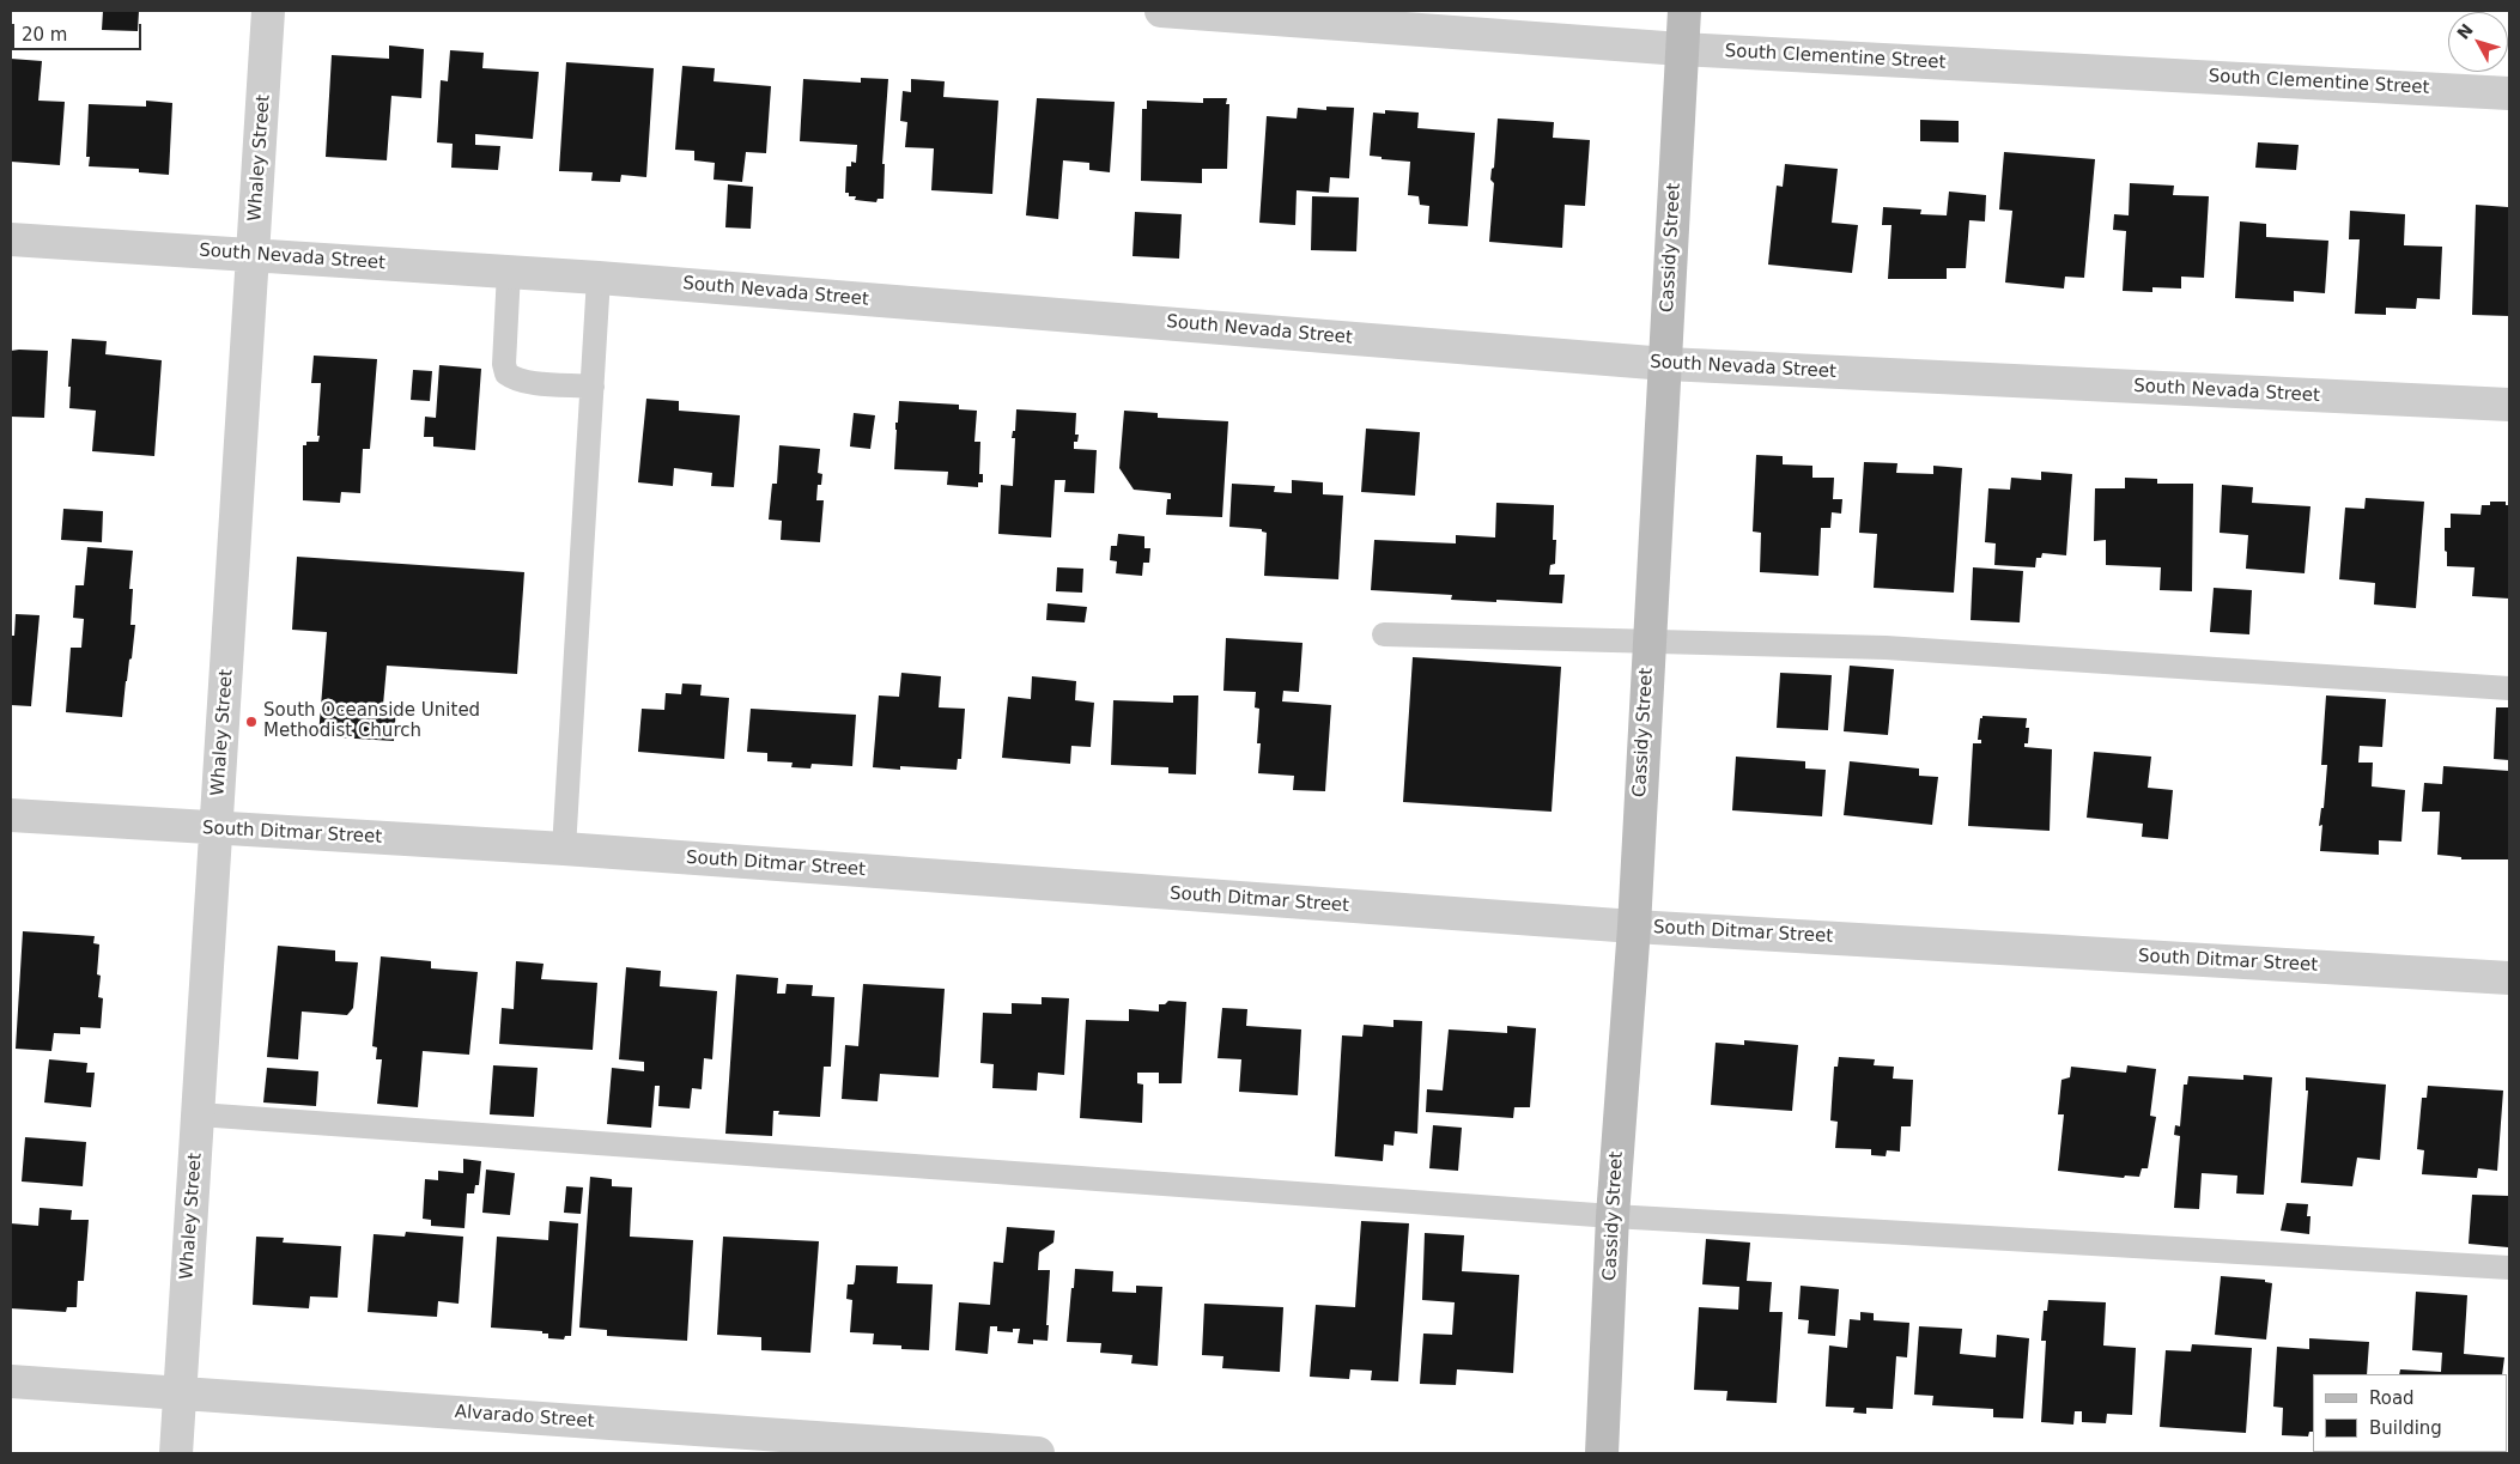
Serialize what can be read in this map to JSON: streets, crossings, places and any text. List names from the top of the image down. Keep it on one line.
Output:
{"streets":{"main road":["Cassidy Street"],"street":["South Clementine Street","Whaley Street","South Nevada Street","South Ditmar Street","Alvarado Street"]},"crossings":[["South Clementine Street","Cassidy Street"],["Whaley Street","South Nevada Street"],["Whaley Street","South Ditmar Street"],["Whaley Street","Alvarado Street"],["Cassidy Street","South Nevada Street"],["Cassidy Street","South Ditmar Street"]],"places":["South Oceanside United Methodist Church"],"legend":["Road","Building"],"scale_bar":"20 m","north":"top left"}
